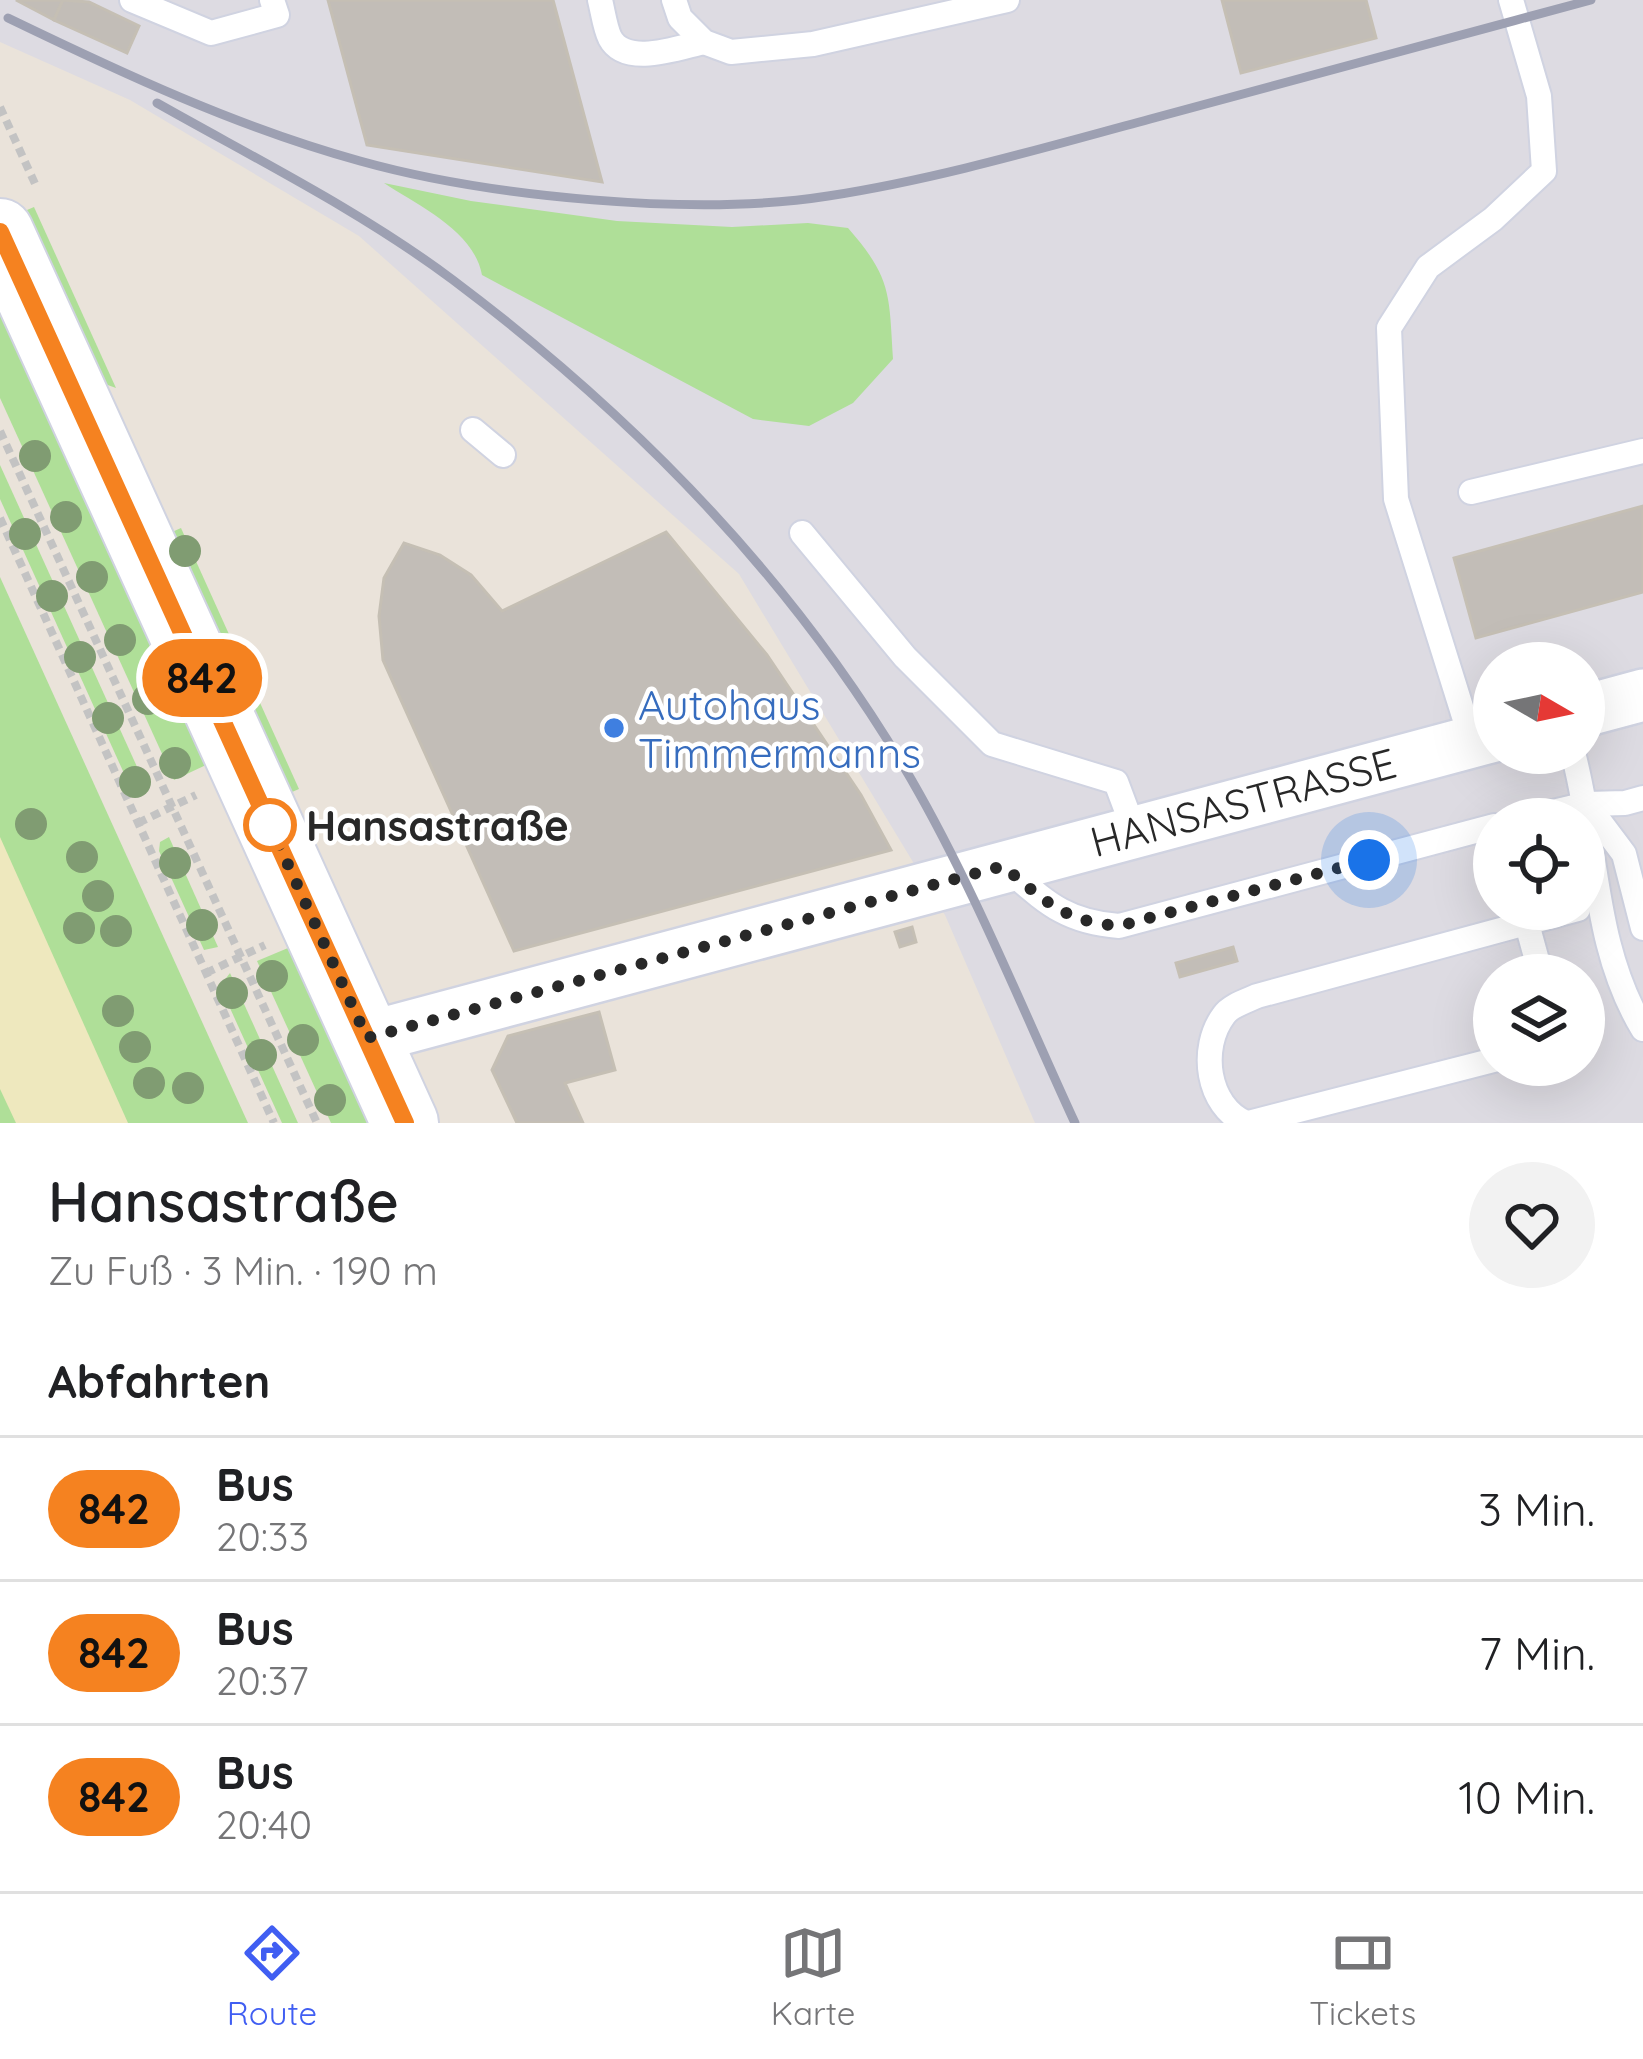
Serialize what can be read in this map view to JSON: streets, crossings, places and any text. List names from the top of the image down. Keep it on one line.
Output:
{"streets":{"street":["HANSASTRASSE"]},"places":["Autohaus Timmermanns","Hansastraße"],"lines":["bus line 842"],"north":"right","page":{"on_map":"842","heading":[["Hansastraße","Zu Fuß · 3 Min. · 190 m"],"Abfahrten"],"list":[{"mark":"842","name":"Bus","note":"20:33","value":"3 Min."},{"mark":"842","name":"Bus","note":"20:37","value":"7 Min."},{"mark":"842","name":"Bus","note":"20:40","value":"10 Min."}],"tabs":["Route","Karte","Tickets"]}}
